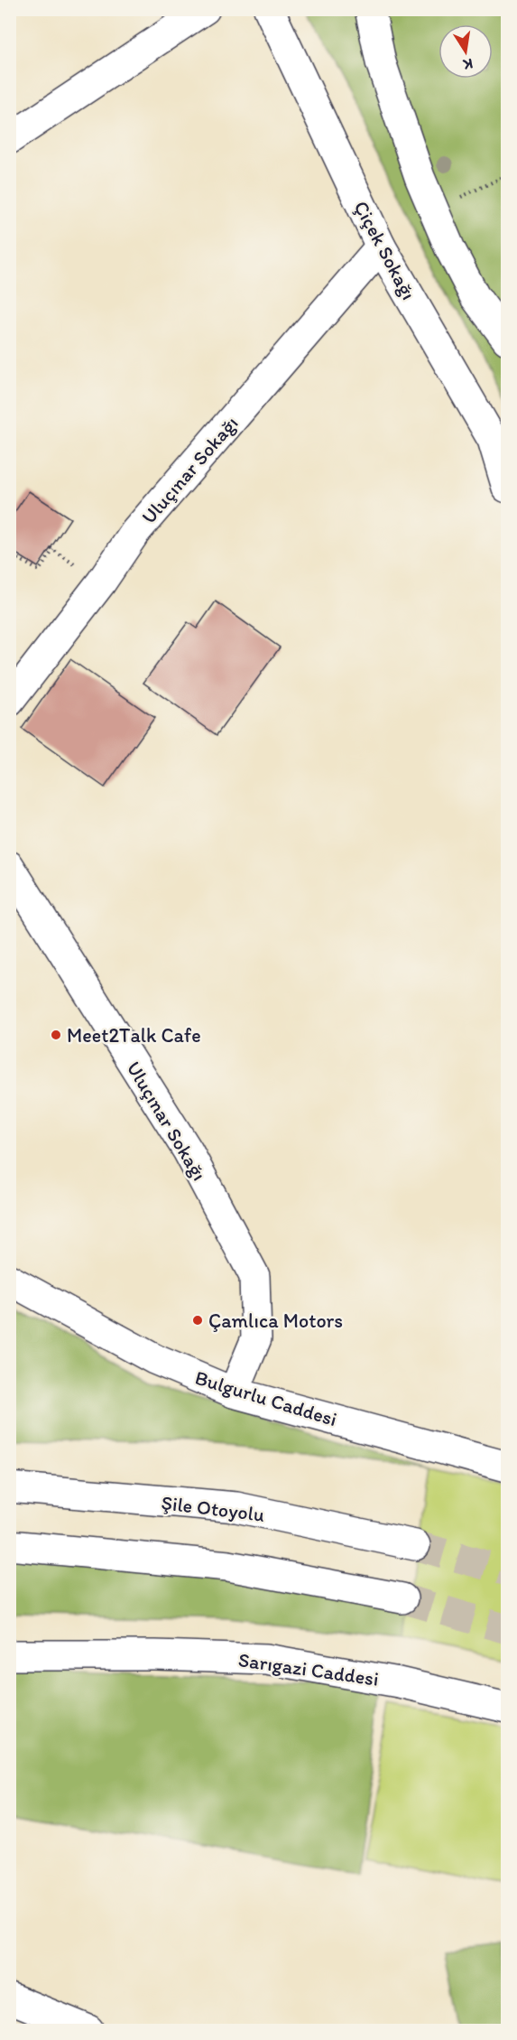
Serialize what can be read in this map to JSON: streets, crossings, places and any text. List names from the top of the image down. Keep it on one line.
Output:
{"streets":{"main road":["Çiçek Sokağı","Uluçınar Sokağı","Bulgurlu Caddesi","Şile Otoyolu","Sarıgazi Caddesi"]},"crossings":[["Çiçek Sokağı","Uluçınar Sokağı"],["Uluçınar Sokağı","Bulgurlu Caddesi"]],"places":["Meet2Talk Cafe","Çamlıca Motors"],"north":"bottom"}
